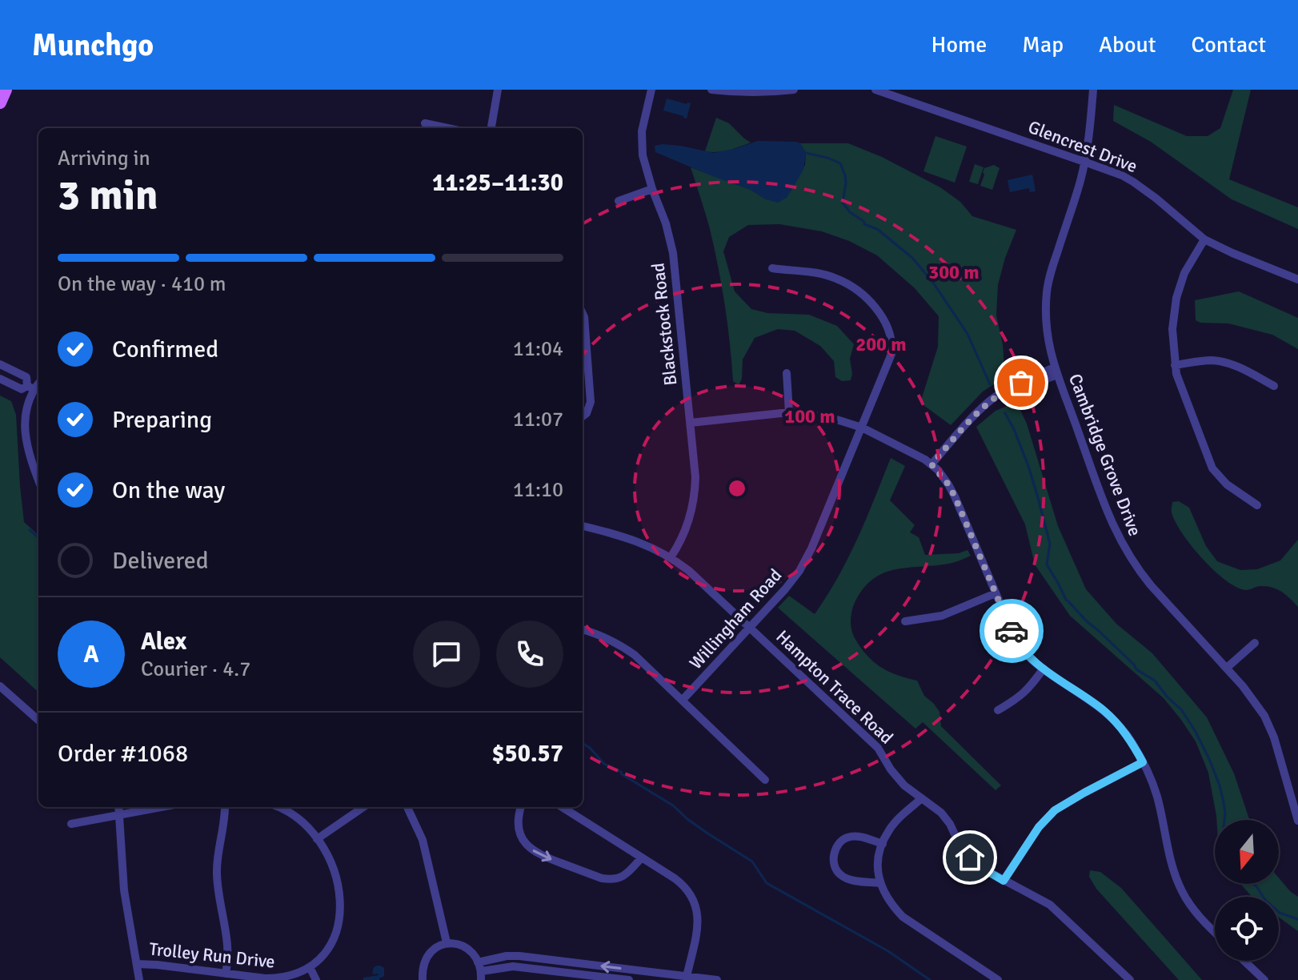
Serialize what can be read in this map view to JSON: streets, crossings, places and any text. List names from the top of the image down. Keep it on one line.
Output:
{"streets":{"street":["Glencrest Drive","Blackstock Road","Cambridge Grove Drive","Willingham Road","Hampton Trace Road","Trolley Run Drive"]},"crossings":[["Glencrest Drive","Cambridge Grove Drive"],["Blackstock Road","Hampton Trace Road"],["Willingham Road","Hampton Trace Road"]],"north":"bottom","page":{"header":"Munchgo","nav":["Home","Map","About","Contact"],"heading":["3 min","Arriving in","11:25–11:30"],"panel":["Alex","Courier · 4.7","Order #1068","$50.57"],"bar":"On the way · 410 m","list":[["Confirmed","11:04"],["Preparing","11:07"],["On the way","11:10"],"Delivered"],"round":"A"},"rings":["300 m","200 m","100 m"]}
